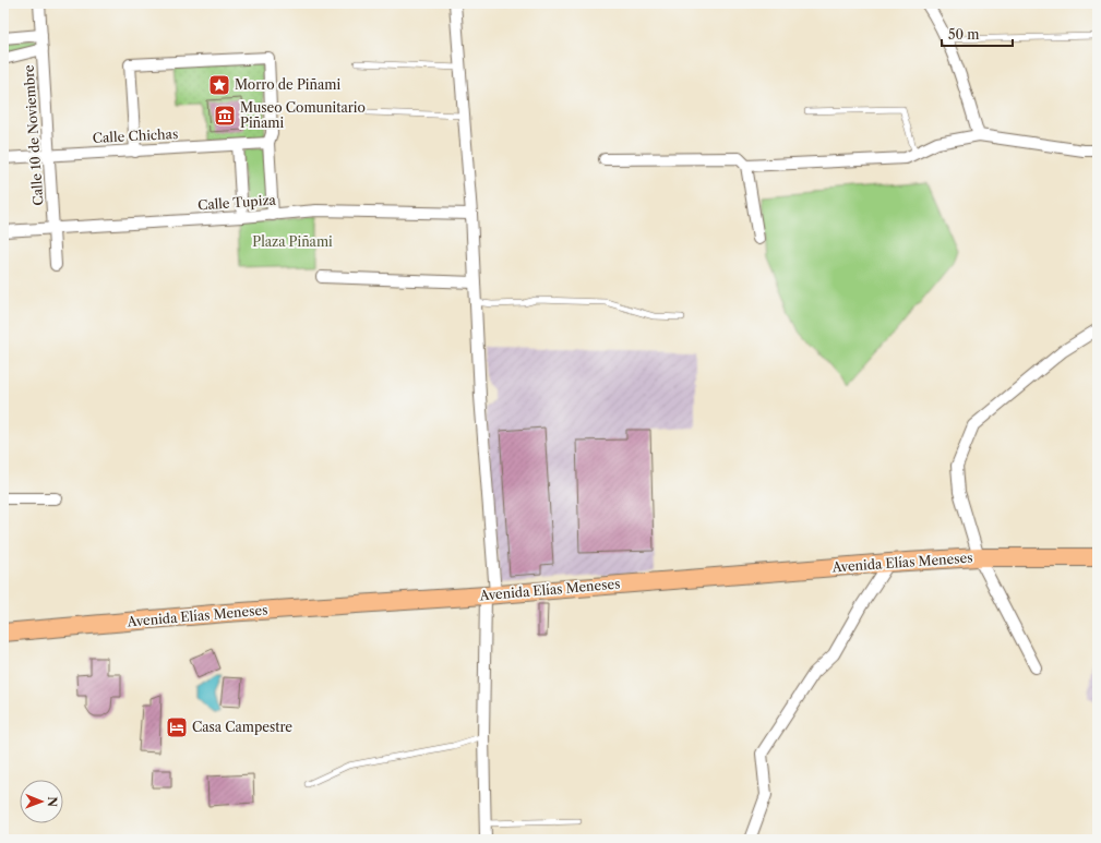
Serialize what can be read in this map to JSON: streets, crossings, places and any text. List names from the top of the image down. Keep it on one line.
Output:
{"streets":{"main road":["Avenida Elías Meneses"],"street":["Calle 10 de Noviembre","Calle Chichas","Calle Tupiza"]},"crossings":[["Calle 10 de Noviembre","Calle Chichas"],["Calle 10 de Noviembre","Calle Tupiza"]],"parks":["Plaza Piñami"],"places":{"place":["Morro de Piñami"],"museum":["Museo Comunitario Piñami"],"hotel":["Casa Campestre"]},"scale_bar":"50 m","north":"right"}
